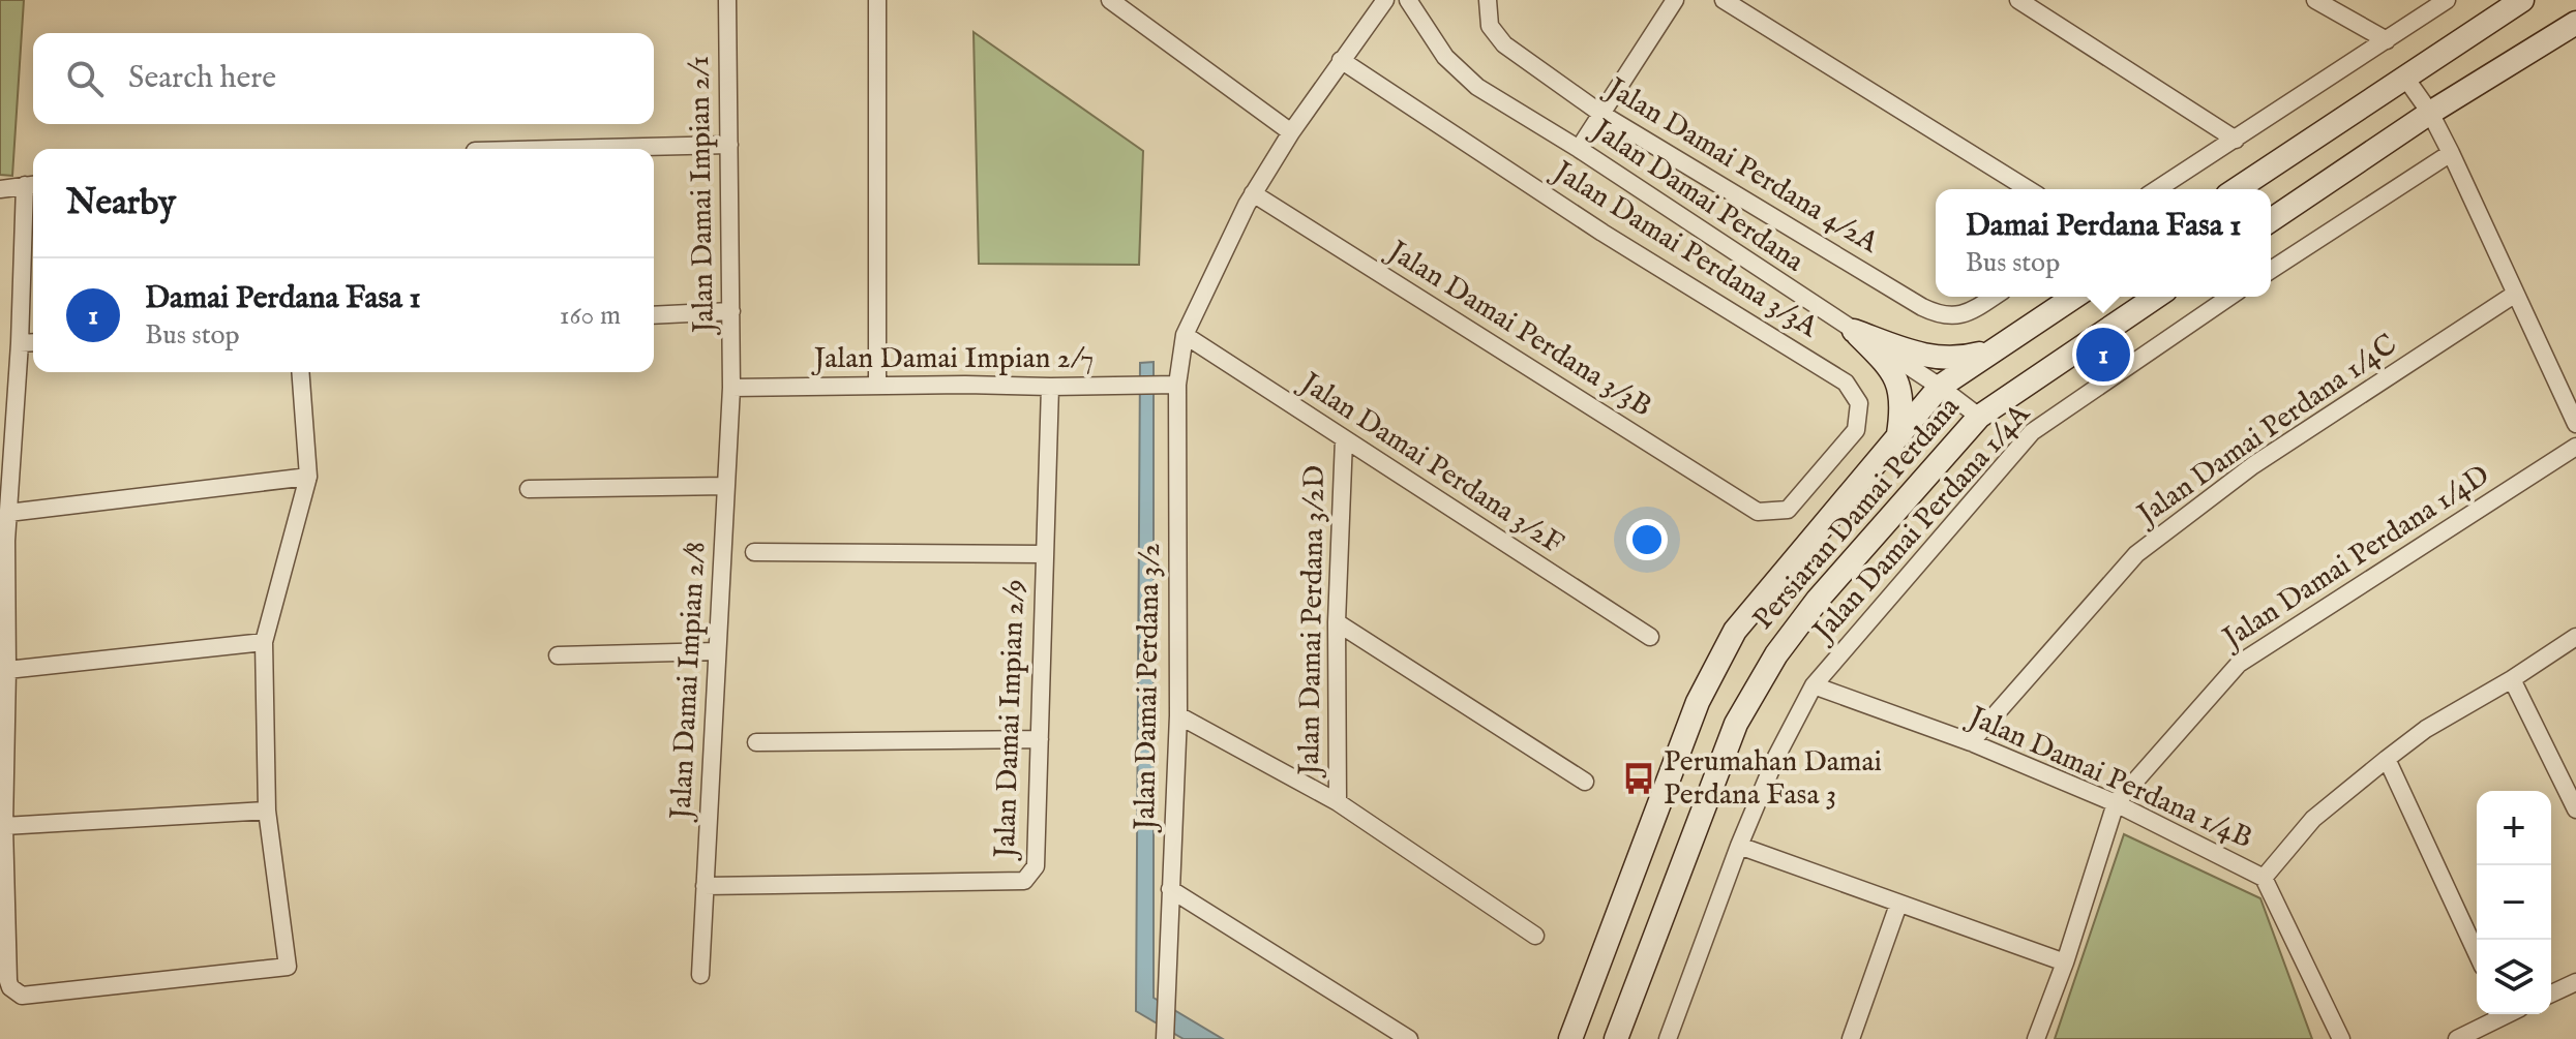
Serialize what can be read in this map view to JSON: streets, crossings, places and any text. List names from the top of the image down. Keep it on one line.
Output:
{"streets":{"main road":["Persiaran Damai Perdana"],"street":["Jalan Damai Perdana 4/2A","Jalan Damai Impian 2/1","Jalan Damai Perdana","Jalan Damai Perdana 3/3A","Jalan Damai Perdana 3/3B","Jalan Damai Impian 2/7","Jalan Damai Perdana 1/4C","Jalan Damai Perdana 3/2F","Jalan Damai Perdana 1/4A","Jalan Damai Perdana 1/4D","Jalan Damai Perdana 3/2D","Jalan Damai Impian 2/8","Jalan Damai Perdana 3/2","Jalan Damai Impian 2/9","Jalan Damai Perdana 1/4B"]},"crossings":[["Jalan Damai Impian 2/1","Jalan Damai Impian 2/7"],["Jalan Damai Impian 2/1","Jalan Damai Impian 2/8"],["Jalan Damai Perdana","Persiaran Damai Perdana"],["Jalan Damai Perdana 3/3A","Jalan Damai Perdana 3/3B"],["Jalan Damai Perdana 3/3A","Jalan Damai Perdana 3/2"],["Jalan Damai Perdana 3/3B","Jalan Damai Perdana 3/2"],["Jalan Damai Impian 2/7","Jalan Damai Impian 2/8"],["Jalan Damai Impian 2/7","Jalan Damai Perdana 3/2"],["Jalan Damai Impian 2/7","Jalan Damai Impian 2/9"],["Jalan Damai Perdana 1/4C","Jalan Damai Perdana 1/4B"],["Jalan Damai Perdana 3/2F","Jalan Damai Perdana 3/2D"],["Jalan Damai Perdana 3/2F","Jalan Damai Perdana 3/2"],["Jalan Damai Perdana 1/4A","Jalan Damai Perdana 1/4B"],["Jalan Damai Perdana 1/4D","Jalan Damai Perdana 1/4B"],["Jalan Damai Impian 2/8","Jalan Damai Impian 2/9"]],"places":{"bus stop":["Perumahan Damai Perdana Fasa 3"]},"page":{"search":"Search here","heading":"Nearby","popup":["Damai Perdana Fasa 1","Bus stop"],"list":[{"mark":"1","name":"Damai Perdana Fasa 1","note":"Bus stop","value":"160 m"}],"pins":"1","map_buttons":["+","−"]}}
